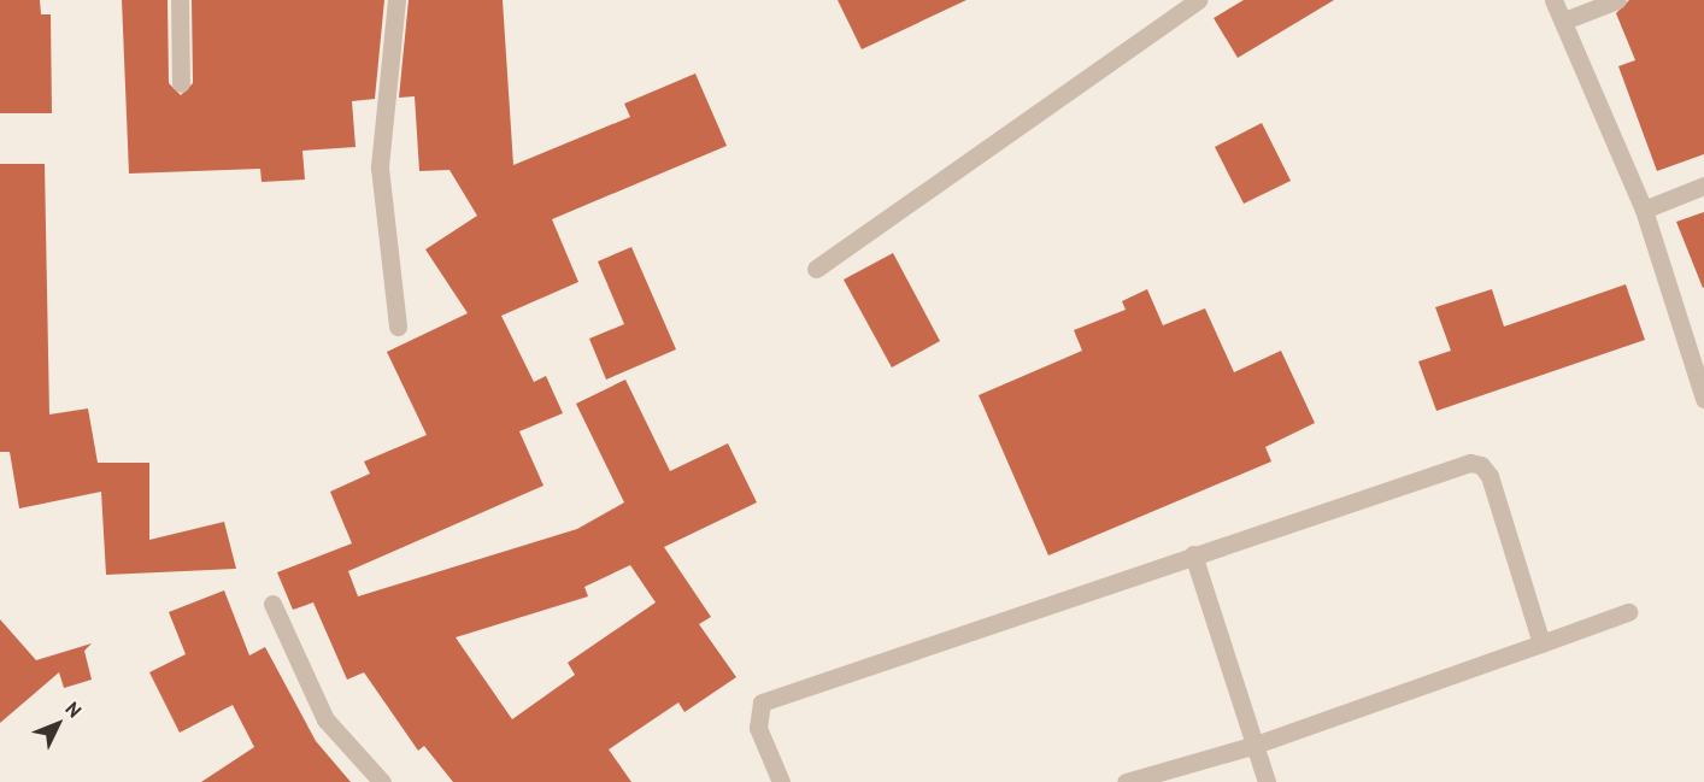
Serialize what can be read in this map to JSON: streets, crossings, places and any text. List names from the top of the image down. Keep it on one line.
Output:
{"north":"top right"}
